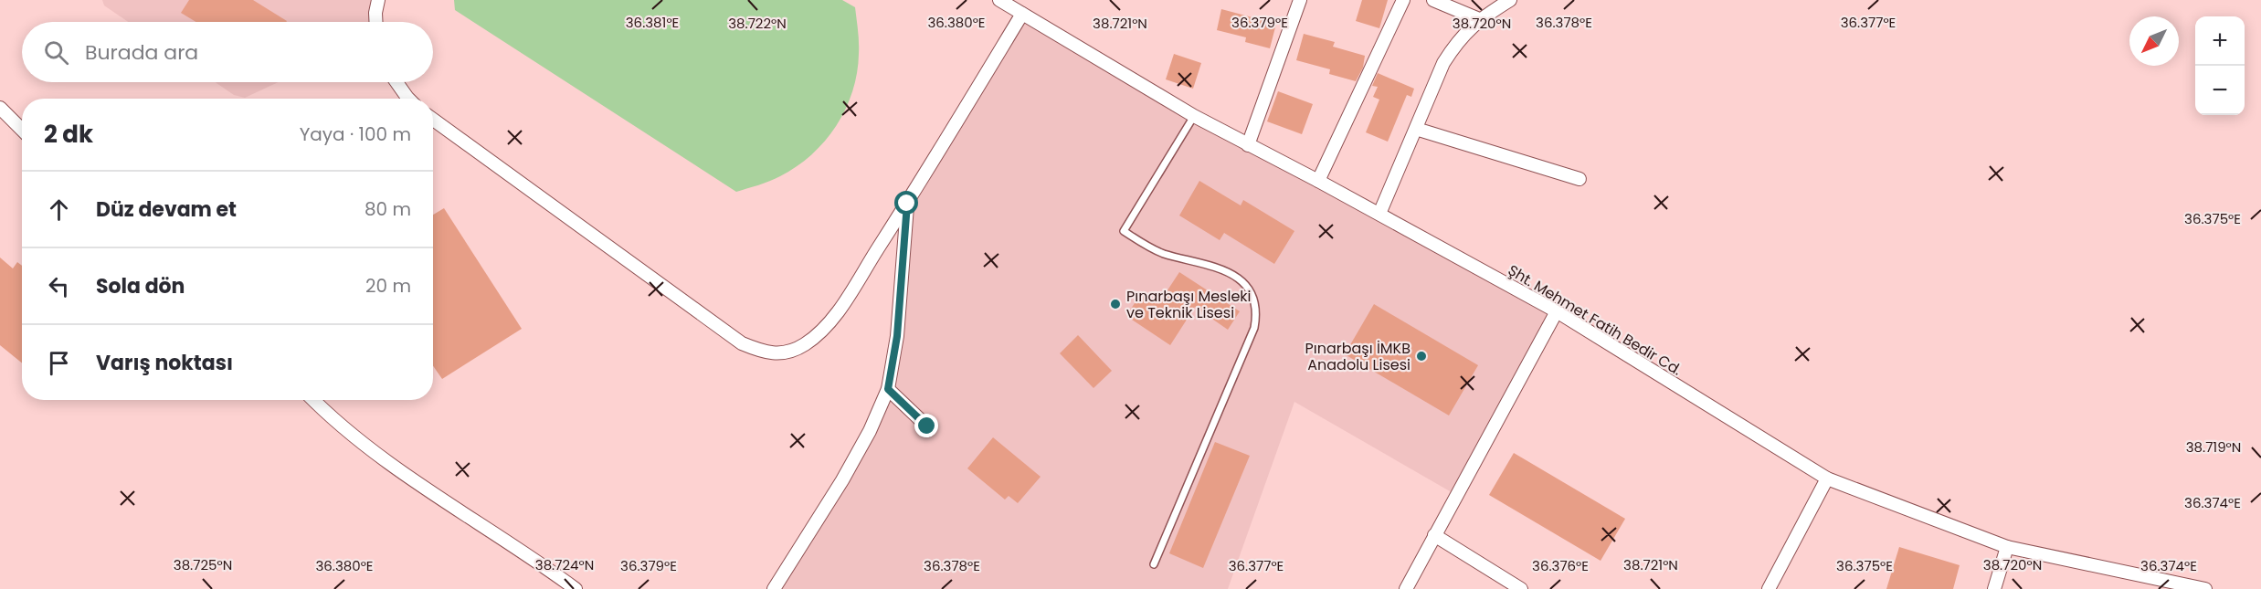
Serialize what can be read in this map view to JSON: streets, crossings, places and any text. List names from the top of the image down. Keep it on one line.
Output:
{"streets":{"street":["Şht. Mehmet Fatih Bedir Cd."]},"places":["Pınarbaşı Mesleki ve Teknik Lisesi","Pınarbaşı İMKB Anadolu Lisesi"],"north":"bottom left","page":{"map_buttons":["+","−"],"search":"Burada ara","heading":["2 dk","Yaya · 100 m"],"list":[["Düz devam et","80 m"],["Sola dön","20 m"],"Varış noktası"]},"coordinates":["36.381°E","36.380°E","36.379°E","36.378°E","36.377°E","38.722°N","38.721°N","38.720°N","36.375°E","38.719°N","36.374°E","38.725°N","38.724°N","36.376°E"]}
